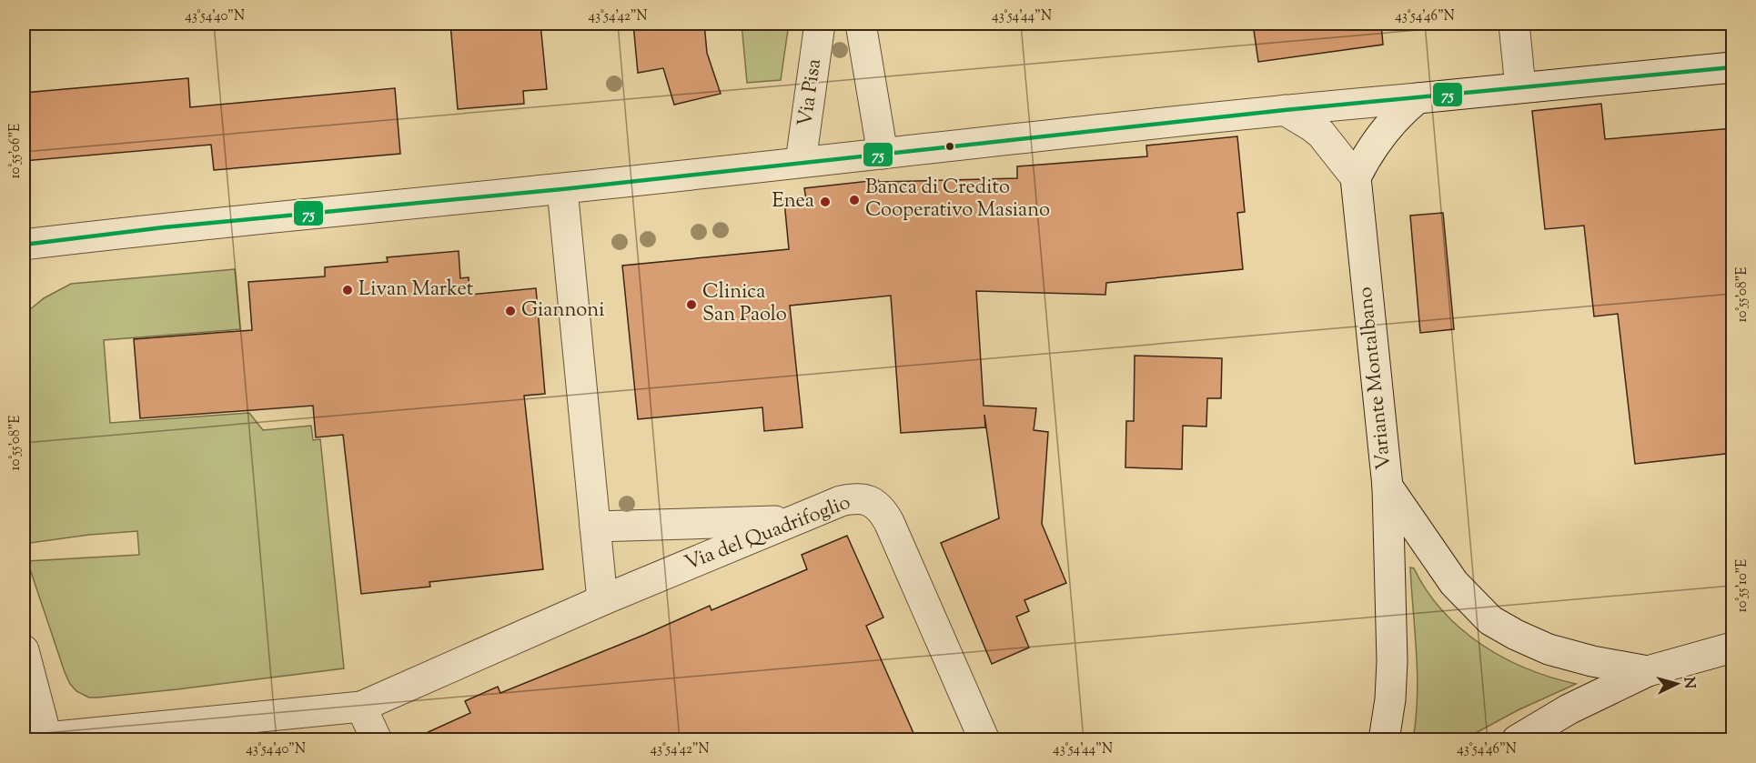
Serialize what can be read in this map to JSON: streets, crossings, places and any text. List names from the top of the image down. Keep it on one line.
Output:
{"streets":{"street":["Via Pisa","Variante Montalbano","Via del Quadrifoglio"]},"places":["Banca di Credito Cooperativo Masiano","Enea","Livan Market","Clinica San Paolo","Giannoni"],"lines":["transit line 75"],"north":"right","coordinates":["43°54'40\"N","43°54'42\"N","43°54'44\"N","43°54'46\"N","10°55'06\"E","10°55'08\"E","10°55'10\"E"]}
